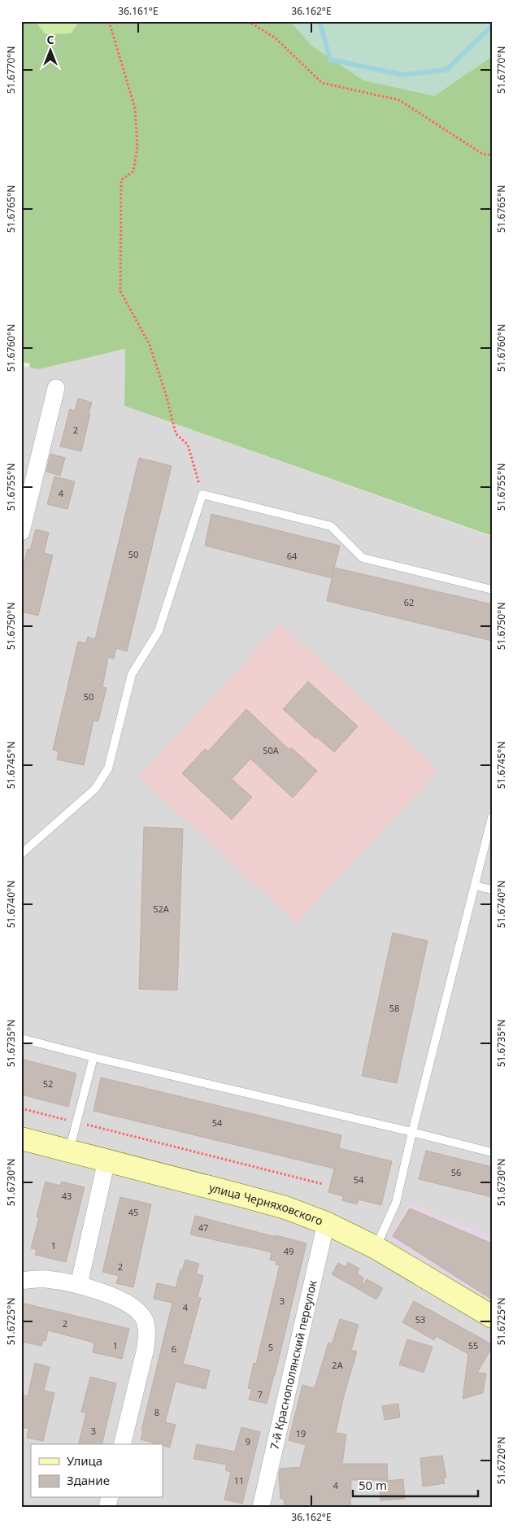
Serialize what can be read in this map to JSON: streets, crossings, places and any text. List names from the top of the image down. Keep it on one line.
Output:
{"streets":{"main road":["улица Черняховского"],"street":["7-й Краснополянский переулок"]},"crossings":[["улица Черняховского","7-й Краснополянский переулок"]],"house_numbers":["2","4","50","64","62","50","50А","52А","58","52","54","56","54","43","45","47","1","49","2","3","4","53","2","1","55","5","6","2А","7","8","3","19","9","11","4"],"legend":["Улица","Здание"],"scale_bar":"50 m","north":"top","coordinates":["36.161°E","36.162°E","51.6770°N","51.6765°N","51.6760°N","51.6755°N","51.6750°N","51.6745°N","51.6740°N","51.6735°N","51.6730°N","51.6725°N","51.6720°N"]}
